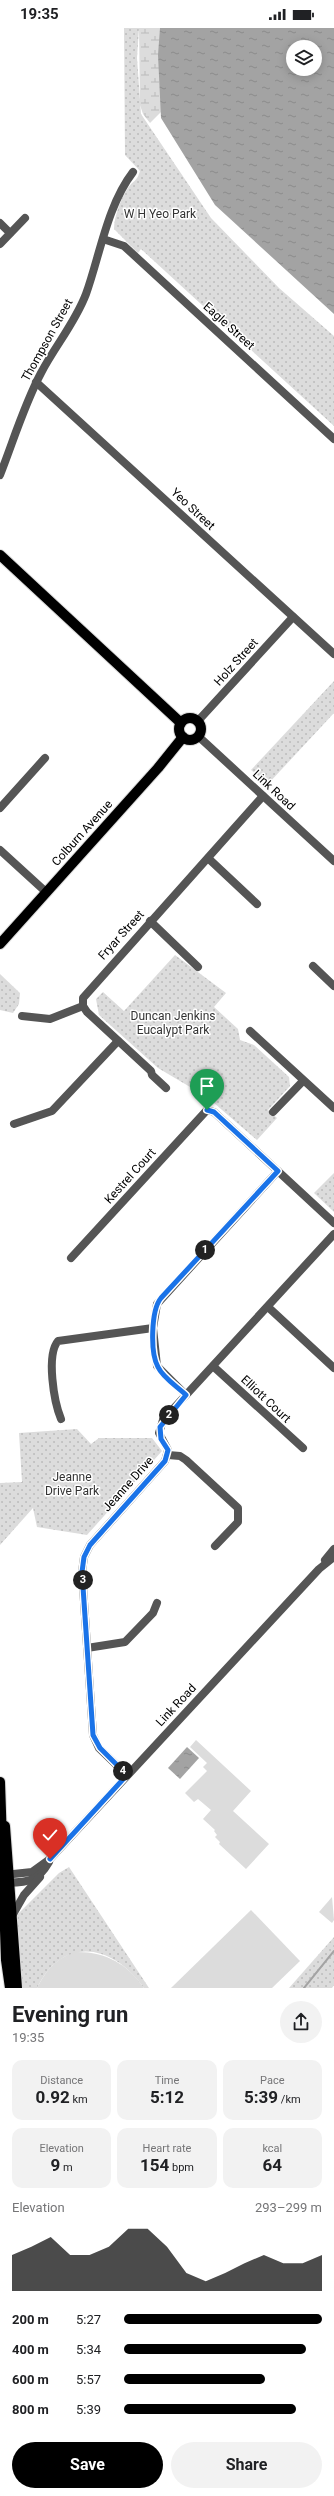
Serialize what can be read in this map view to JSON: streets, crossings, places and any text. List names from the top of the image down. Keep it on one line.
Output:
{"streets":{"main road":["Colburn Avenue"],"street":["Eagle Street","Thompson Street","Yeo Street","Holz Street","Link Road","Fryar Street","Kestrel Court","Elliott Court","Jeanne Drive"]},"crossings":[["Eagle Street","Thompson Street"],["Thompson Street","Yeo Street"],["Yeo Street","Holz Street"],["Holz Street","Link Road"],["Holz Street","Colburn Avenue"],["Link Road","Colburn Avenue"],["Link Road","Fryar Street"],["Link Road","Jeanne Drive"],["Elliott Court","Jeanne Drive"]],"parks":["W H Yeo Park","Duncan Jenkins Eucalypt Park","Jeanne Drive Park"],"page":{"status":"19:35","pins":["1","2","3","4"],"heading":["Evening run","19:35"],"stats":[["Distance","0.92 km"],["Time","5:12"],["Pace","5:39 /km"],["Elevation","9 m"],["Heart rate","154 bpm"],["kcal","64"]],"chart":["Elevation","293–299 m"],"list":[{"name":"200 m","note":"5:27"},{"name":"400 m","note":"5:34"},{"name":"600 m","note":"5:57"},{"name":"800 m","note":"5:39"}],"buttons":["Save","Share"]}}
